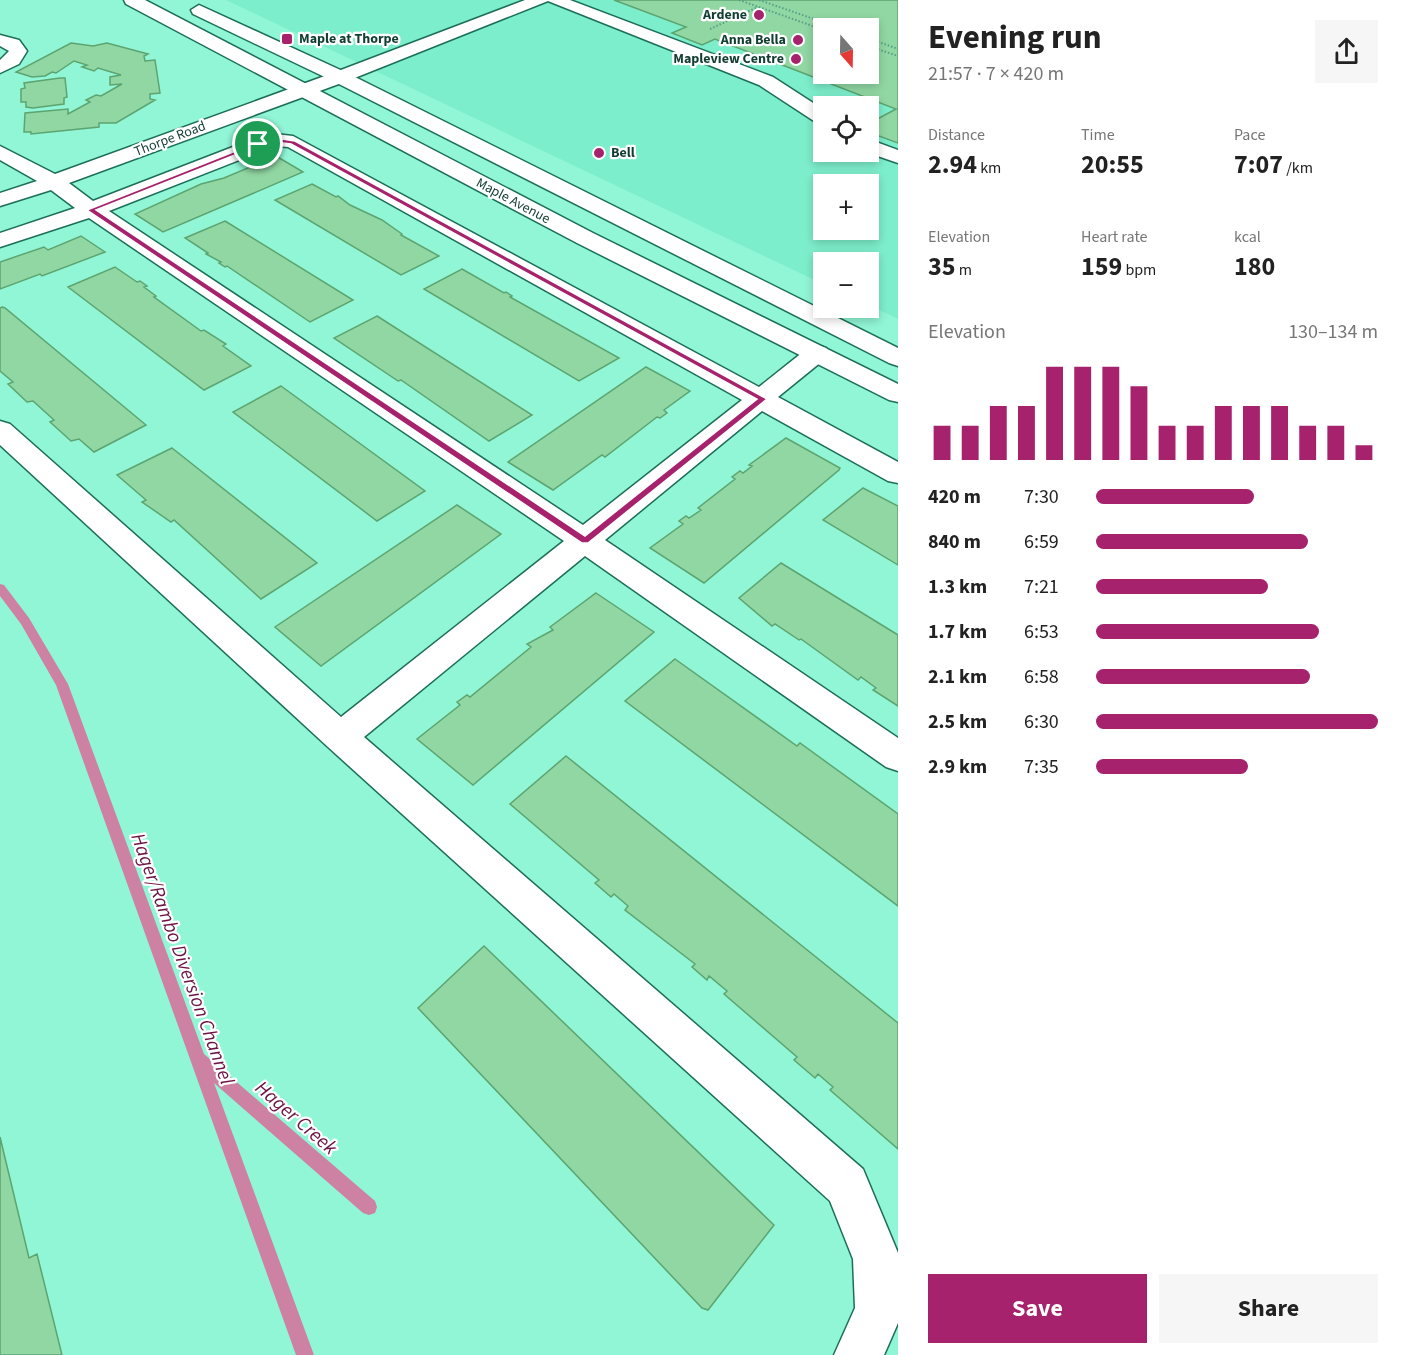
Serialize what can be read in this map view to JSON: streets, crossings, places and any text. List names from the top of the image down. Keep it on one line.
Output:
{"streets":{"main road":["Thorpe Road","Maple Avenue"]},"crossings":[["Thorpe Road","Maple Avenue"]],"water":["Hager/Rambo Diversion Channel","Hager Creek"],"places":{"other":["Ardene","Anna Bella","Mapleview Centre","Bell"],"transit":["Maple at Thorpe"]},"north":"bottom","page":{"heading":["Evening run","21:57 · 7 × 420 m"],"map_buttons":["+","−"],"stats":[["Distance","2.94 km"],["Time","20:55"],["Pace","7:07 /km"],["Elevation","35 m"],["Heart rate","159 bpm"],["kcal","180"]],"chart":["Elevation","130–134 m"],"list":[{"name":"420 m","note":"7:30"},{"name":"840 m","note":"6:59"},{"name":"1.3 km","note":"7:21"},{"name":"1.7 km","note":"6:53"},{"name":"2.1 km","note":"6:58"},{"name":"2.5 km","note":"6:30"},{"name":"2.9 km","note":"7:35"}],"buttons":["Save","Share"]}}
